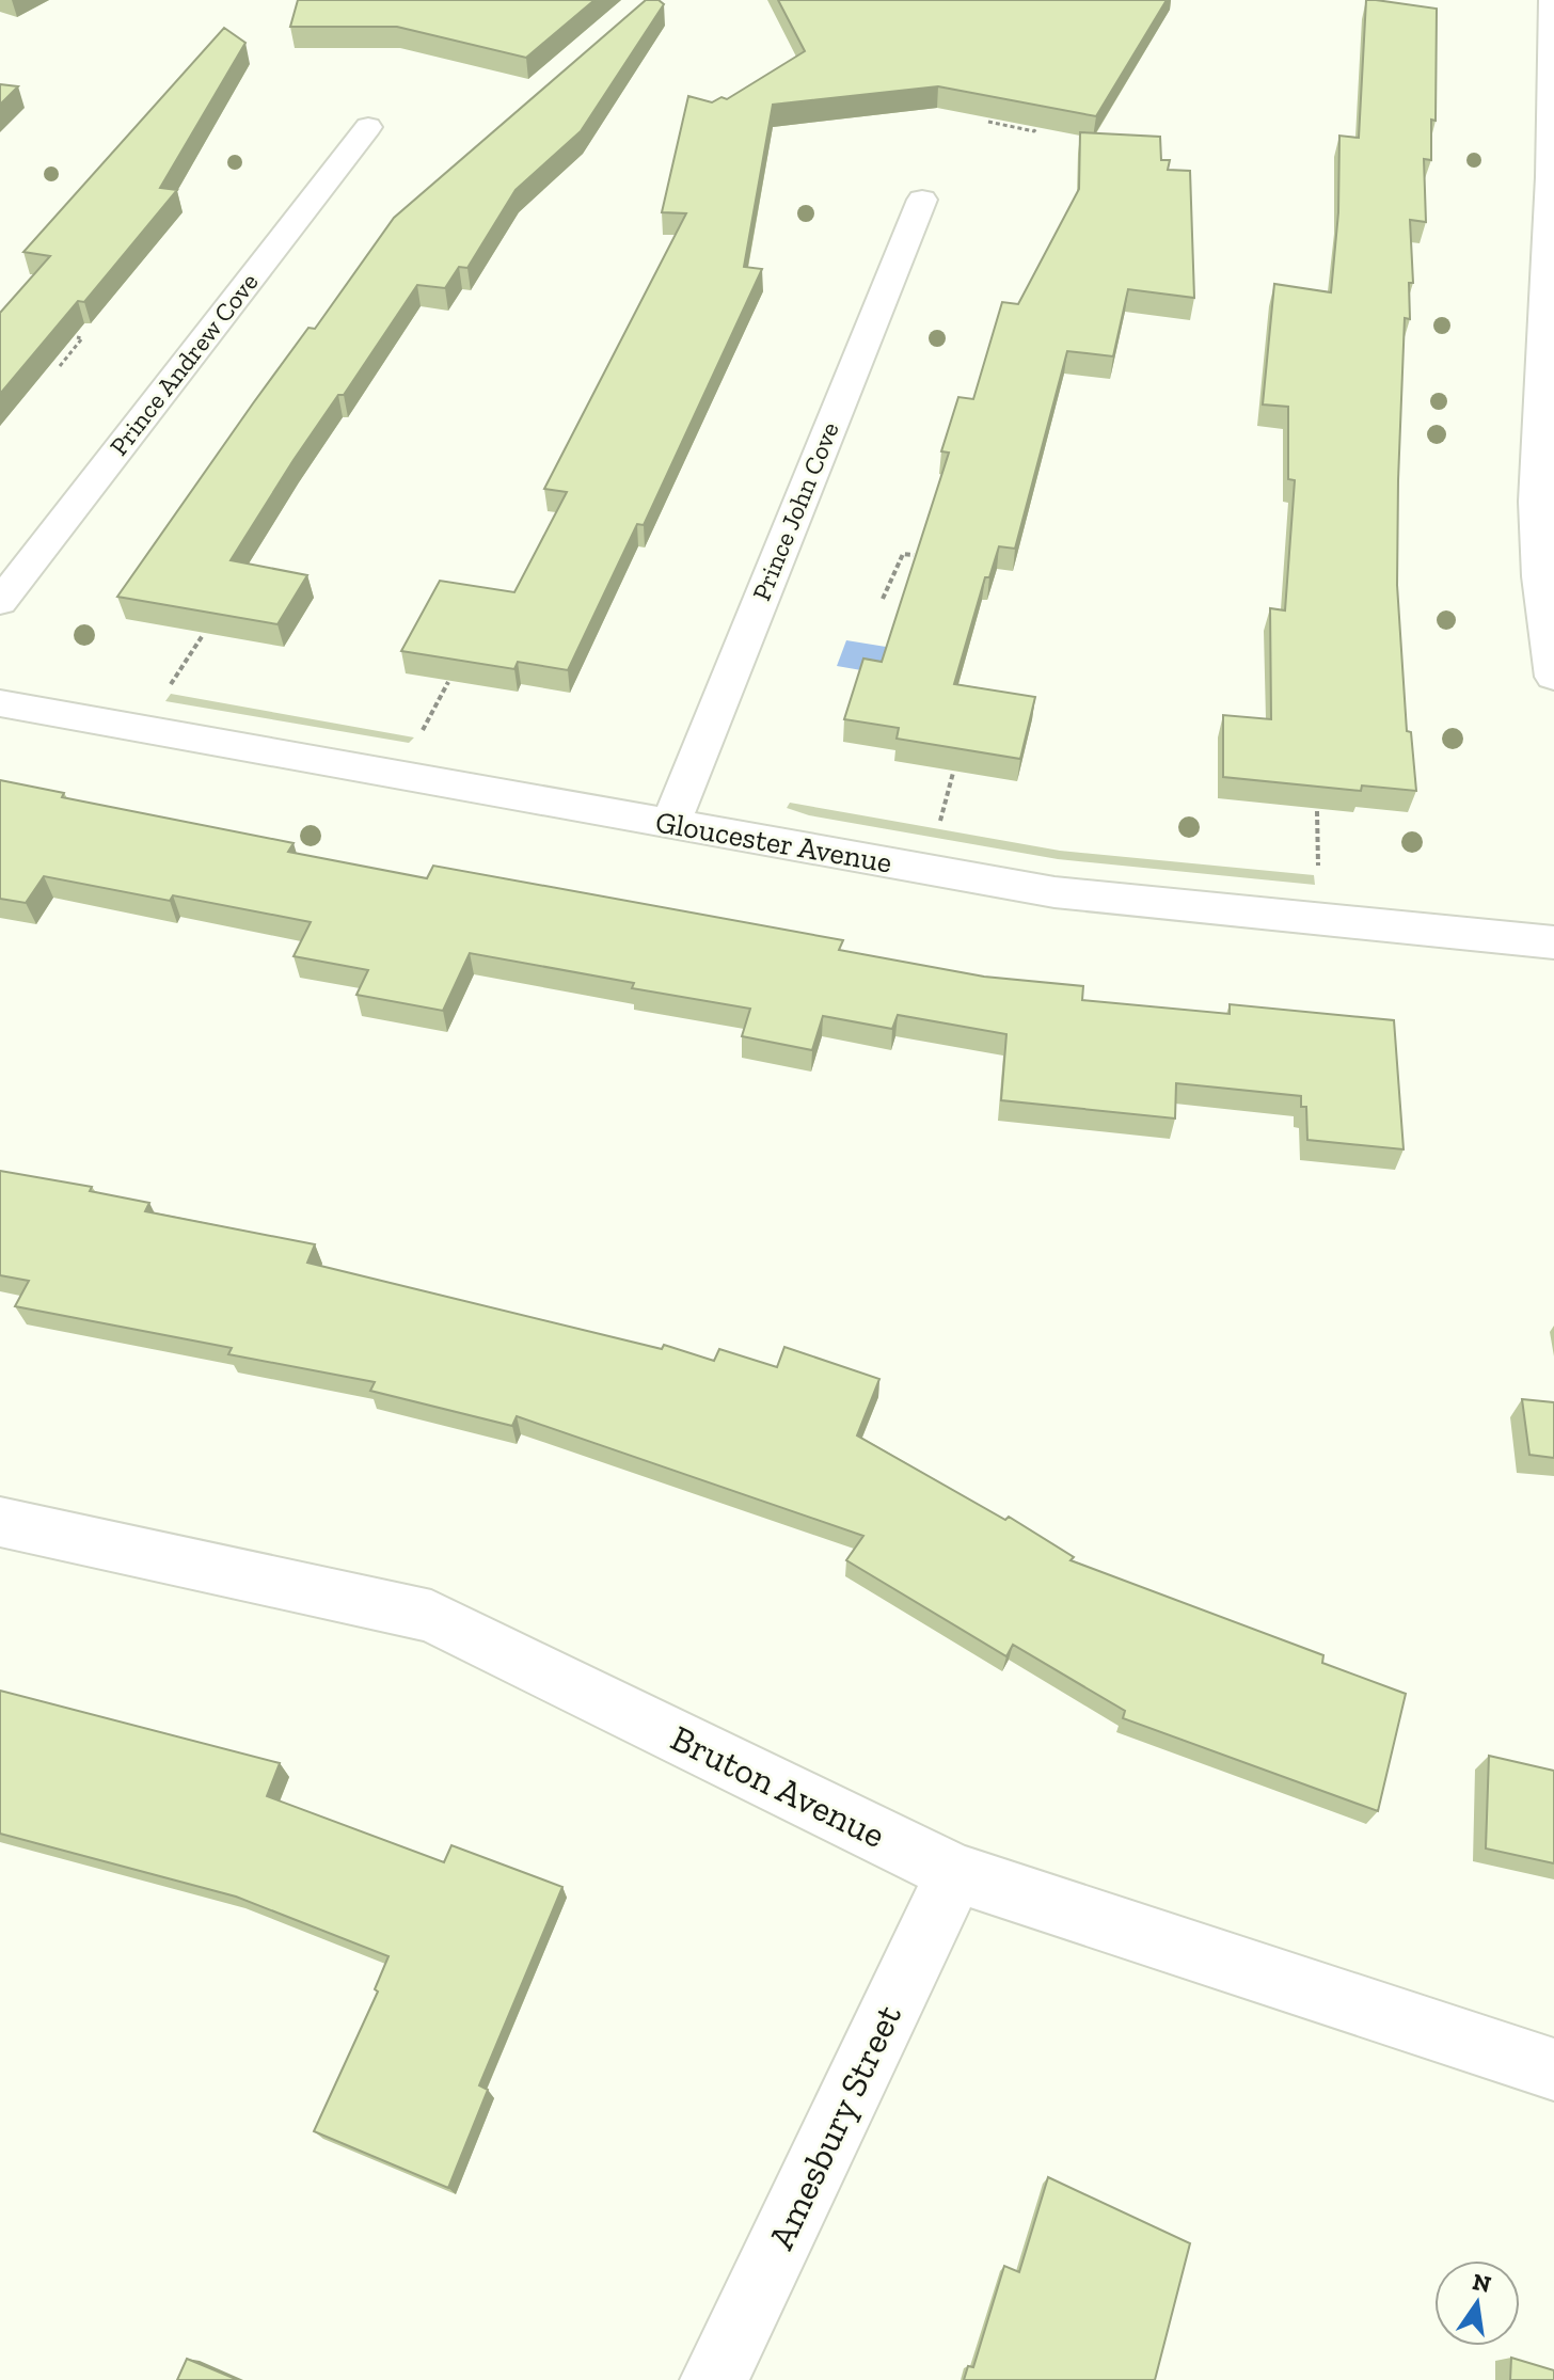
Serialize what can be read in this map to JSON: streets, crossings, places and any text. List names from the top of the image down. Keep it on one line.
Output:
{"streets":{"street":["Prince Andrew Cove","Prince John Cove","Gloucester Avenue","Bruton Avenue","Amesbury Street"]},"crossings":[["Prince John Cove","Gloucester Avenue"],["Bruton Avenue","Amesbury Street"]],"north":"top"}
